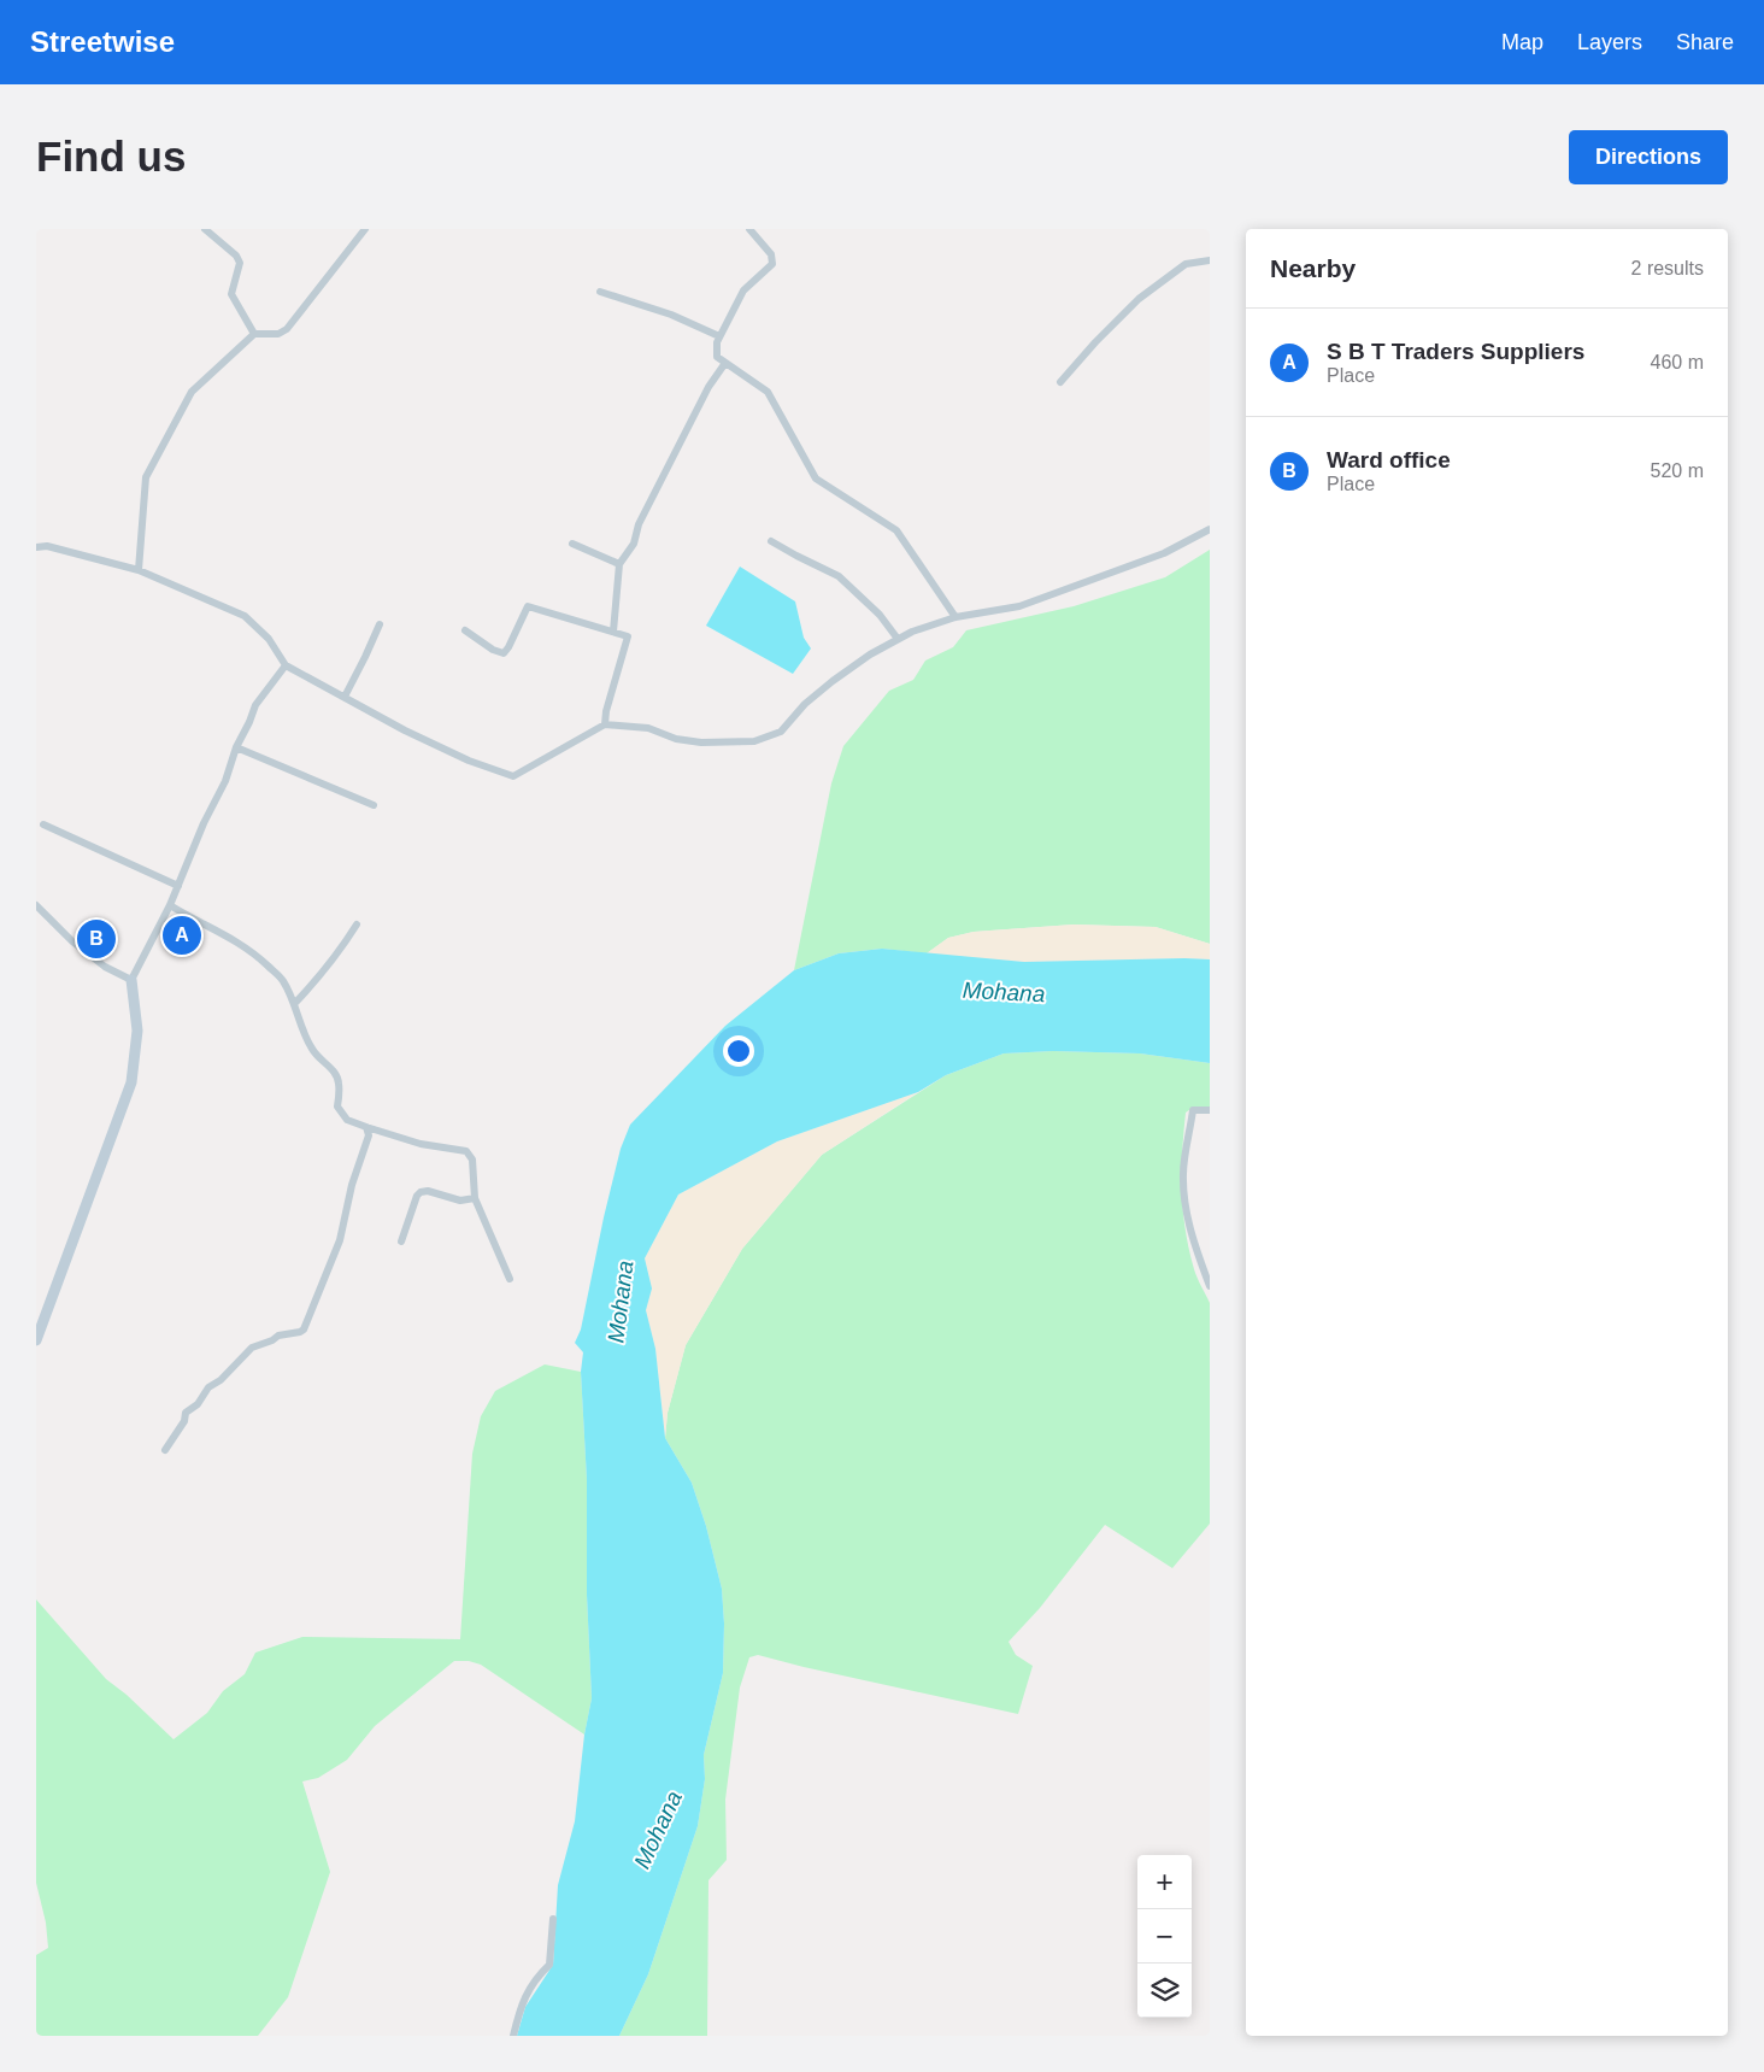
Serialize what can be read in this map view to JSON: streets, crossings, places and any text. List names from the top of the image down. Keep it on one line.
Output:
{"water":["Mohana"],"page":{"header":"Streetwise","nav":["Map","Layers","Share"],"buttons":"Directions","title":"Find us","heading":["Nearby","2 results"],"list":[{"mark":"A","name":"S B T Traders Suppliers","note":"Place","value":"460 m"},{"mark":"B","name":"Ward office","note":"Place","value":"520 m"}],"pins":["A","B"],"map_buttons":["+","−"]}}
